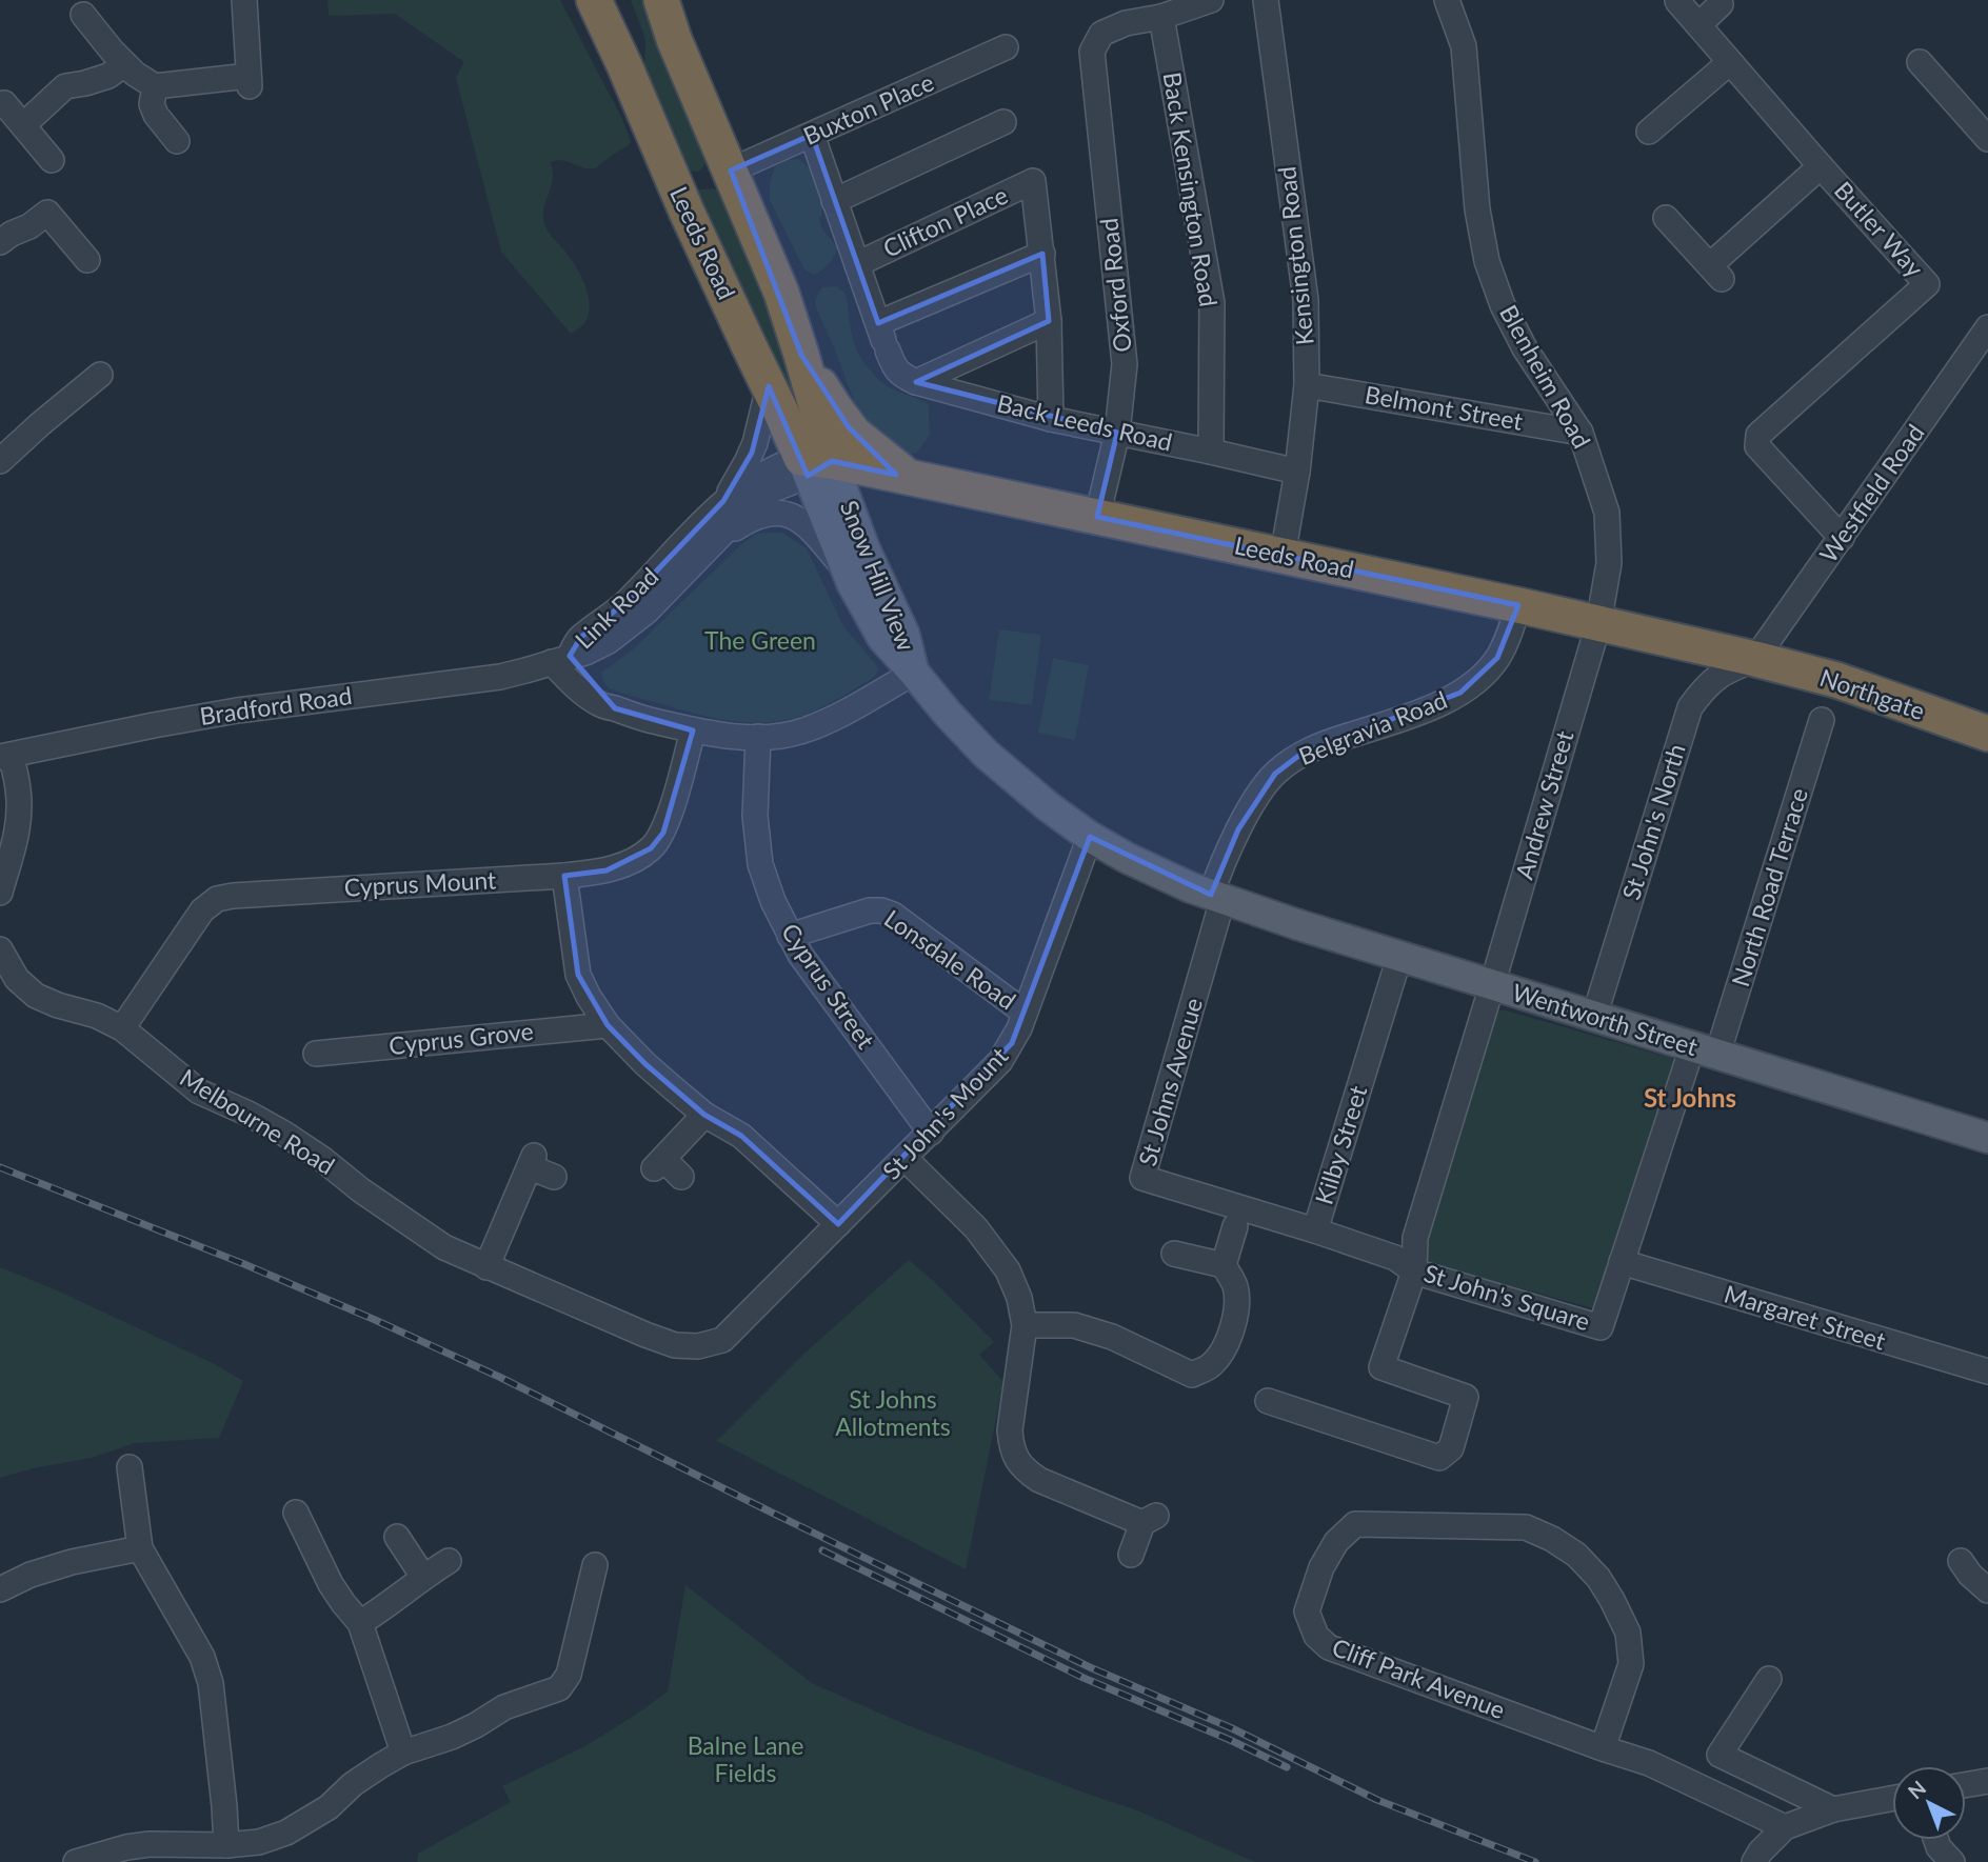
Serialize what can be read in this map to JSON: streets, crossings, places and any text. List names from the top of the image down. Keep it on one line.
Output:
{"streets":{"highway":["Leeds Road","Northgate"],"main road":["Snow Hill View","Wentworth Street"],"street":["Buxton Place","Back Kensington Road","Clifton Place","Butler Way","Kensington Road","Oxford Road","Blenheim Road","Belmont Street","Back Leeds Road","Westfield Road","Link Road","Bradford Road","Belgravia Road","Andrew Street","St John's North","Cyprus Mount","North Road Terrace","Lonsdale Road","Cyprus Street","Cyprus Grove","St Johns Avenue","St John's Mount","Melbourne Road","Kilby Street","St John's Square","Margaret Street","Cliff Park Avenue"]},"crossings":[["Buxton Place","Back Leeds Road"],["Back Kensington Road","Oxford Road"],["Back Kensington Road","Back Leeds Road"],["Clifton Place","Back Leeds Road"],["Butler Way","Westfield Road"],["Leeds Road","Kensington Road"],["Leeds Road","Oxford Road"],["Leeds Road","Blenheim Road"],["Leeds Road","Westfield Road"],["Leeds Road","Snow Hill View"],["Leeds Road","Link Road"],["Leeds Road","Northgate"],["Leeds Road","Belgravia Road"],["Leeds Road","Andrew Street"],["Leeds Road","St John's North"],["Kensington Road","Belmont Street"],["Kensington Road","Back Leeds Road"],["Oxford Road","Back Leeds Road"],["Blenheim Road","Belmont Street"],["Blenheim Road","Andrew Street"],["Westfield Road","Northgate"],["Westfield Road","St John's North"],["Snow Hill View","Link Road"],["Link Road","Bradford Road"],["Northgate","St John's North"],["Belgravia Road","Wentworth Street"],["Belgravia Road","St Johns Avenue"],["Andrew Street","Wentworth Street"],["Andrew Street","St John's Square"],["St John's North","Wentworth Street"],["Cyprus Mount","Melbourne Road"],["North Road Terrace","Wentworth Street"],["North Road Terrace","St John's Square"],["Lonsdale Road","Cyprus Street"],["Lonsdale Road","St John's Mount"],["Cyprus Street","St John's Mount"],["Wentworth Street","St Johns Avenue"],["Wentworth Street","Kilby Street"],["Wentworth Street","St John's Square"],["St Johns Avenue","Kilby Street"],["St John's Mount","Melbourne Road"],["Kilby Street","St John's Square"],["St John's Square","Margaret Street"]],"districts":["St Johns"],"parks":["The Green","St Johns Allotments","Balne Lane Fields"],"north":"top left"}
